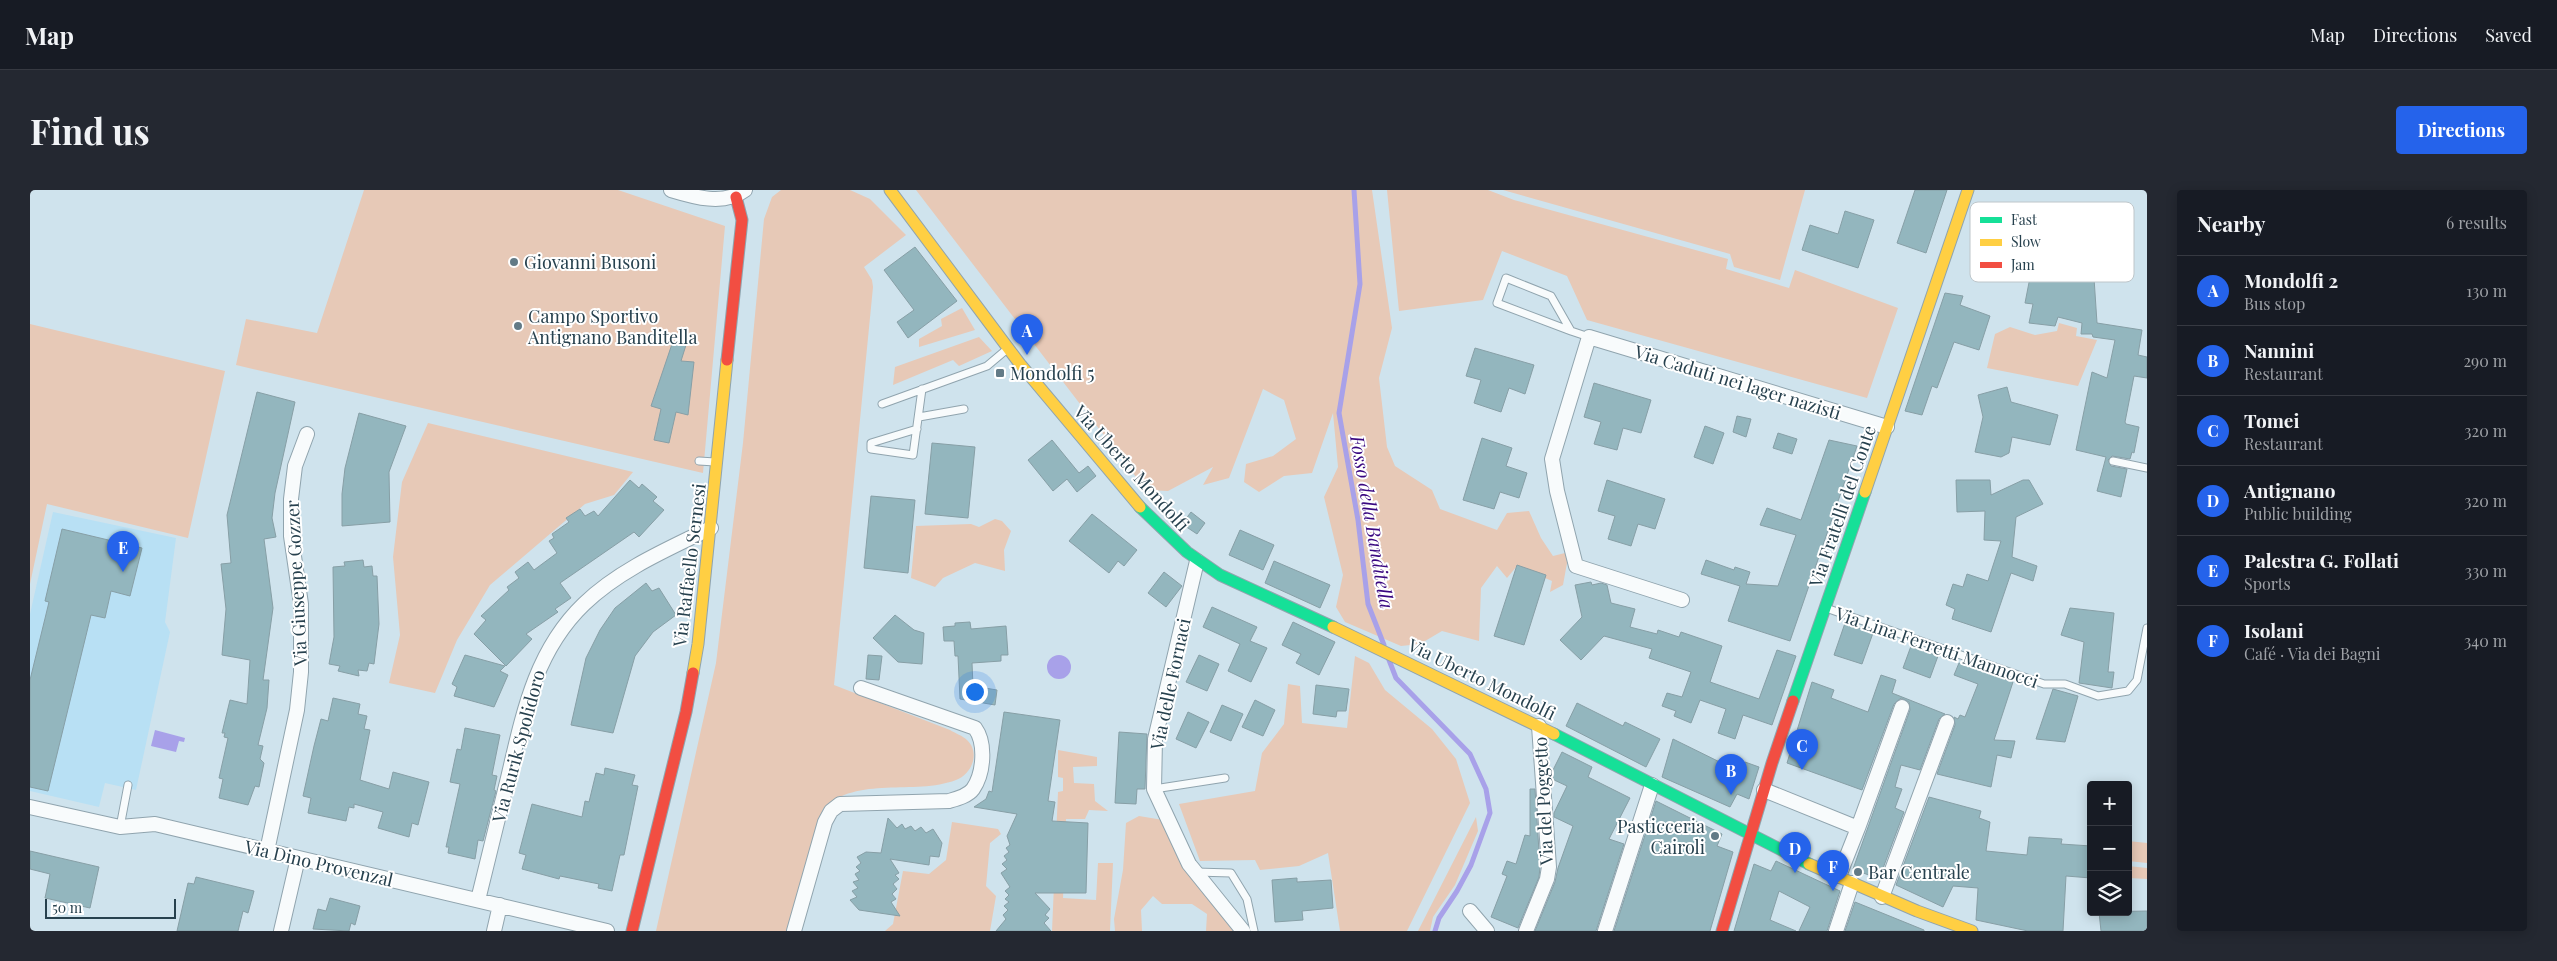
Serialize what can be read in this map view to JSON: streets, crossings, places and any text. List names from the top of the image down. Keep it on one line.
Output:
{"streets":{"street":["Via Caduti nei lager nazisti","Via Uberto Mondolfi","Via Fratelli del Conte","Via Raffaello Sernesi","Via Giuseppe Gozzer","Via delle Fornaci","Via Rurik Spolidoro","Via del Poggetto","Via Dino Provenzal"],"lane":["Via Lina Ferretti Mannocci"]},"crossings":[["Via Caduti nei lager nazisti","Via Fratelli del Conte"],["Via Uberto Mondolfi","Via Fratelli del Conte"],["Via Uberto Mondolfi","Via delle Fornaci"],["Via Uberto Mondolfi","Via del Poggetto"],["Via Fratelli del Conte","Via Lina Ferretti Mannocci"],["Via Raffaello Sernesi","Via Rurik Spolidoro"],["Via Giuseppe Gozzer","Via Dino Provenzal"],["Via Rurik Spolidoro","Via Dino Provenzal"]],"water":["Fosso della Banditella"],"places":{"other":["Giovanni Busoni","Campo Sportivo Antignano Banditella","Pasticceria Cairoli","Bar Centrale"],"transit":["Mondolfi 5"]},"legend":["Fast","Slow","Jam"],"scale_bar":"50 m","page":{"header":"Map","nav":["Map","Directions","Saved"],"buttons":"Directions","title":"Find us","heading":["Nearby","6 results"],"list":[{"mark":"A","name":"Mondolfi 2","note":"Bus stop","value":"130 m"},{"mark":"B","name":"Nannini","note":"Restaurant","value":"290 m"},{"mark":"C","name":"Tomei","note":"Restaurant","value":"320 m"},{"mark":"D","name":"Antignano","note":"Public building","value":"320 m"},{"mark":"E","name":"Palestra G. Follati","note":"Sports","value":"330 m"},{"mark":"F","name":"Isolani","note":"Café · Via dei Bagni","value":"340 m"}],"pins":["A","E","C","B","D","F"],"map_buttons":["+","−"],"scale":"50 m"}}
